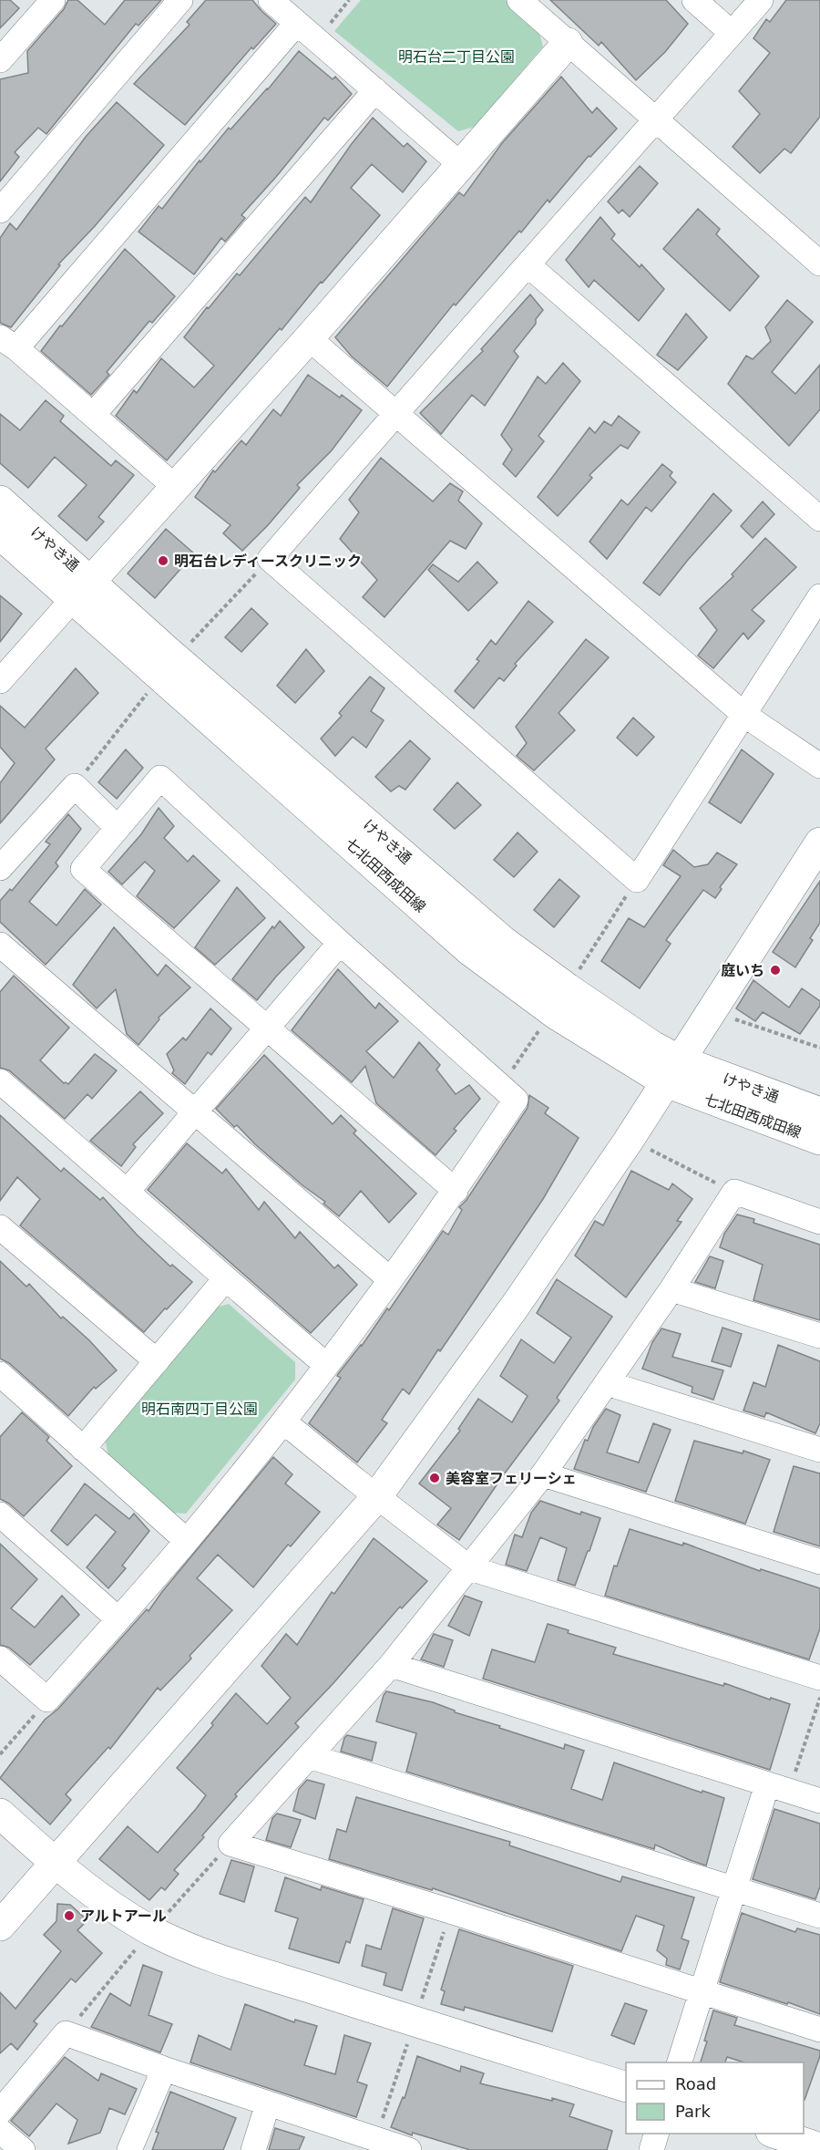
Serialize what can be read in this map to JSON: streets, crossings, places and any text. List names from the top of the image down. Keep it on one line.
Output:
{"streets":{"street":["けやき通","七北田西成田線"]},"crossings":[["けやき通","七北田西成田線"]],"parks":["明石台二丁目公園","明石南四丁目公園"],"places":["明石台レディースクリニック","庭いち","美容室フェリーシェ","アルトアール"],"legend":["Road","Park"]}
